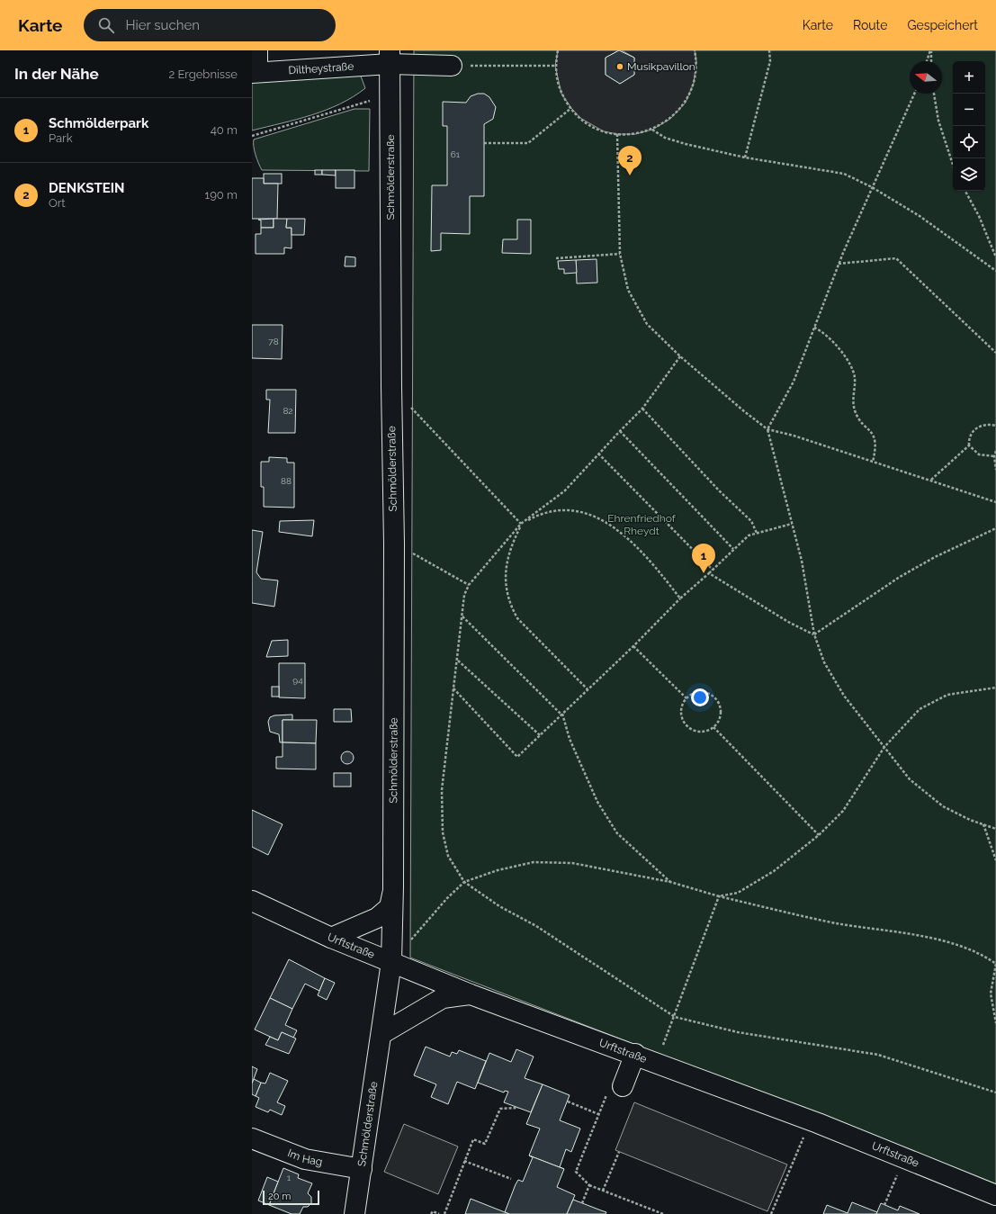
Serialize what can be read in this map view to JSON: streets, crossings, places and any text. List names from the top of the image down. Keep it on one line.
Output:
{"streets":{"street":["Diltheystraße","Schmölderstraße","Urftstraße","Im Hag"]},"crossings":[["Diltheystraße","Schmölderstraße"],["Schmölderstraße","Urftstraße"],["Schmölderstraße","Im Hag"]],"parks":["Ehrenfriedhof Rheydt"],"places":["Musikpavillon"],"house_numbers":["61","78","82","88","94","1"],"scale_bar":"20 m","north":"left","page":{"header":"Karte","search":"Hier suchen","nav":["Karte","Route","Gespeichert"],"heading":["In der Nähe","2 Ergebnisse"],"map_buttons":["+","−"],"list":[{"mark":"1","name":"Schmölderpark","note":"Park","value":"40 m"},{"mark":"2","name":"DENKSTEIN","note":"Ort","value":"190 m"}],"pins":["2","1"],"scale":"20 m"}}
